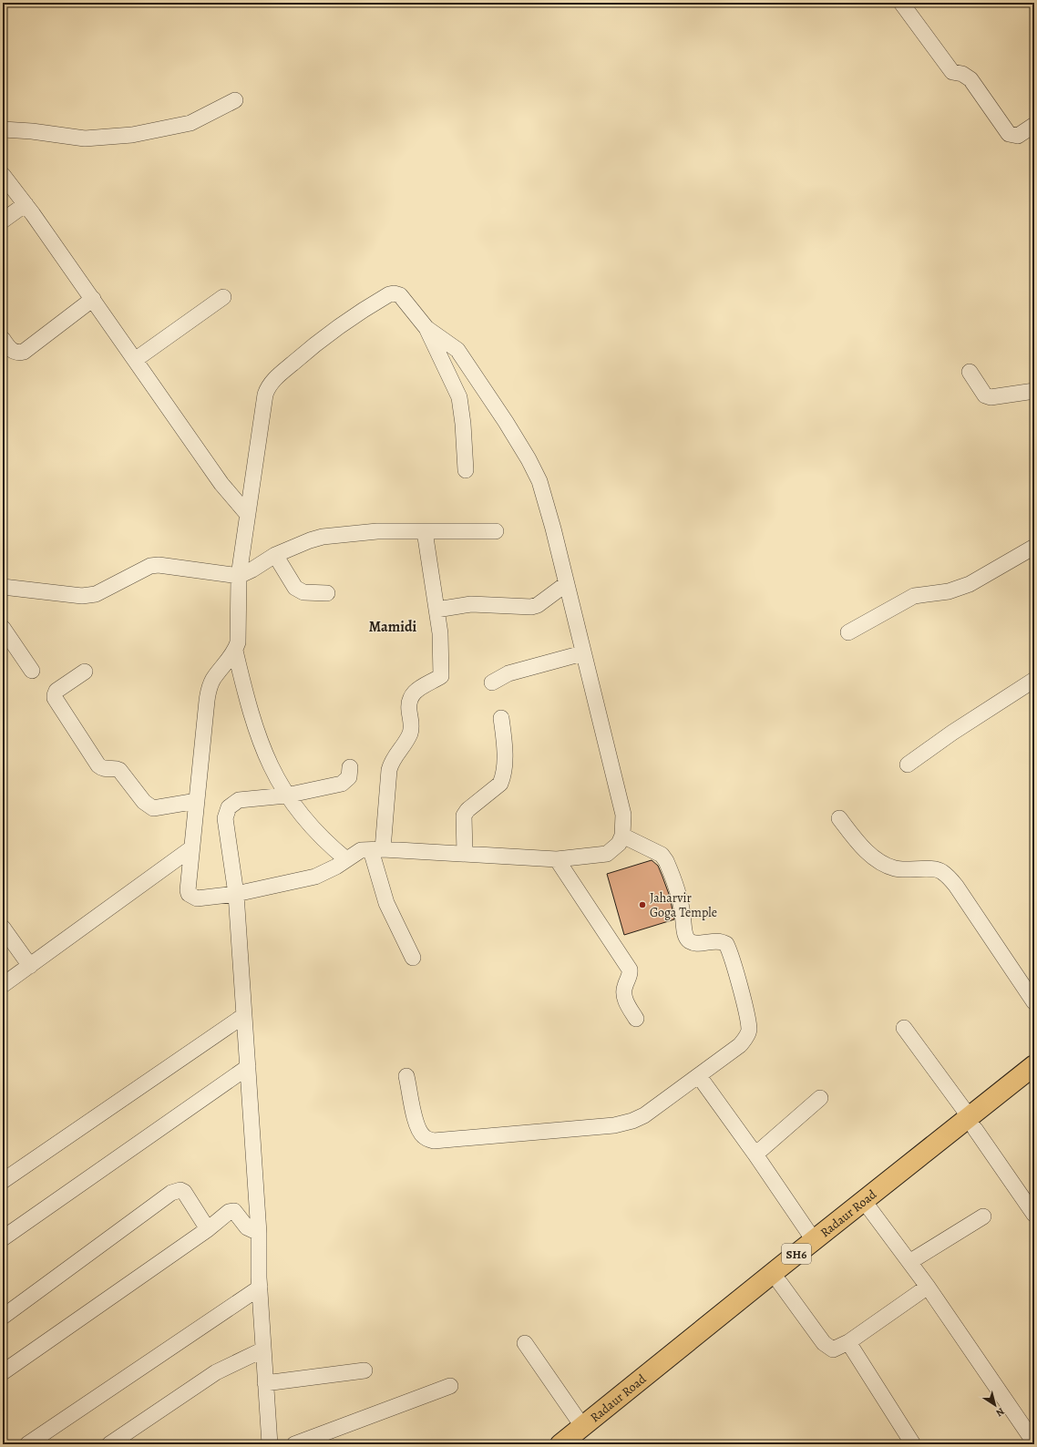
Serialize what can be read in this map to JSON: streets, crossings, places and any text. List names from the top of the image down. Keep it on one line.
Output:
{"streets":{"main road":["Radaur Road","SH6"]},"districts":["Mamidi"],"places":["Jaharvir Goga Temple"],"north":"bottom right"}
